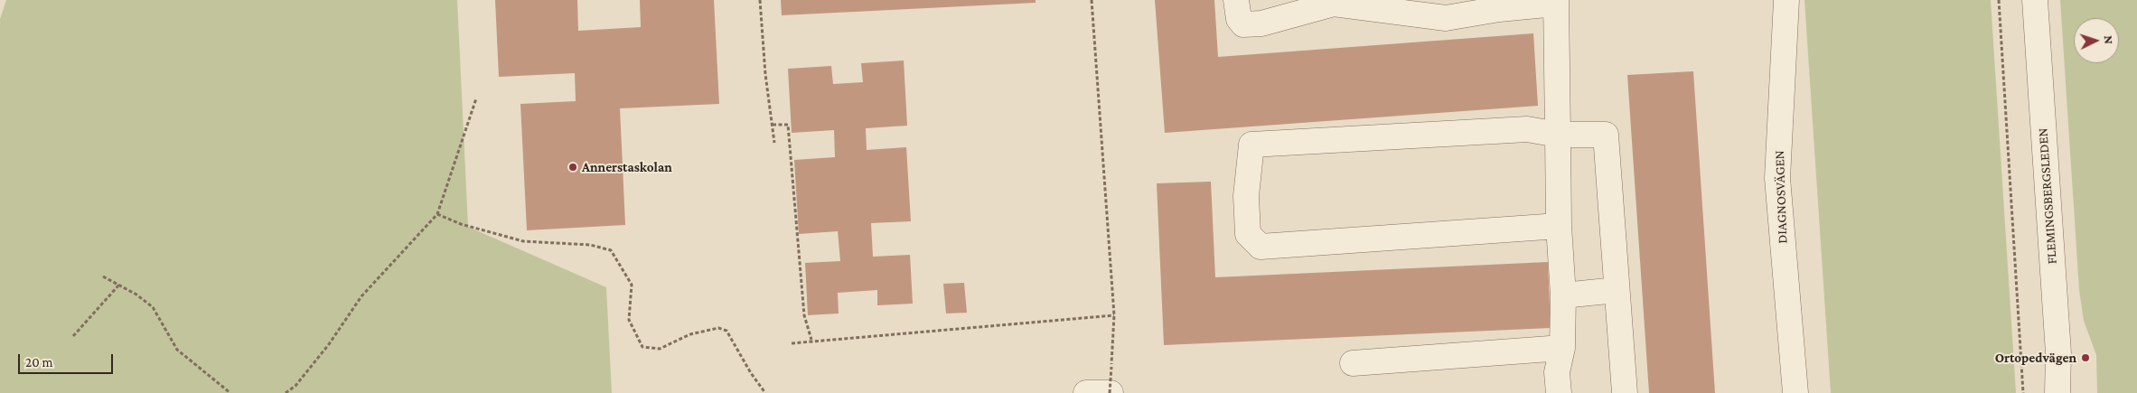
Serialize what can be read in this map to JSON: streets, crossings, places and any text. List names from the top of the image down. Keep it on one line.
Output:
{"streets":{"street":["FLEMINGSBERGSLEDEN","DIAGNOSVÄGEN"]},"places":["Annerstaskolan","Ortopedvägen"],"scale_bar":"20 m","north":"right"}
